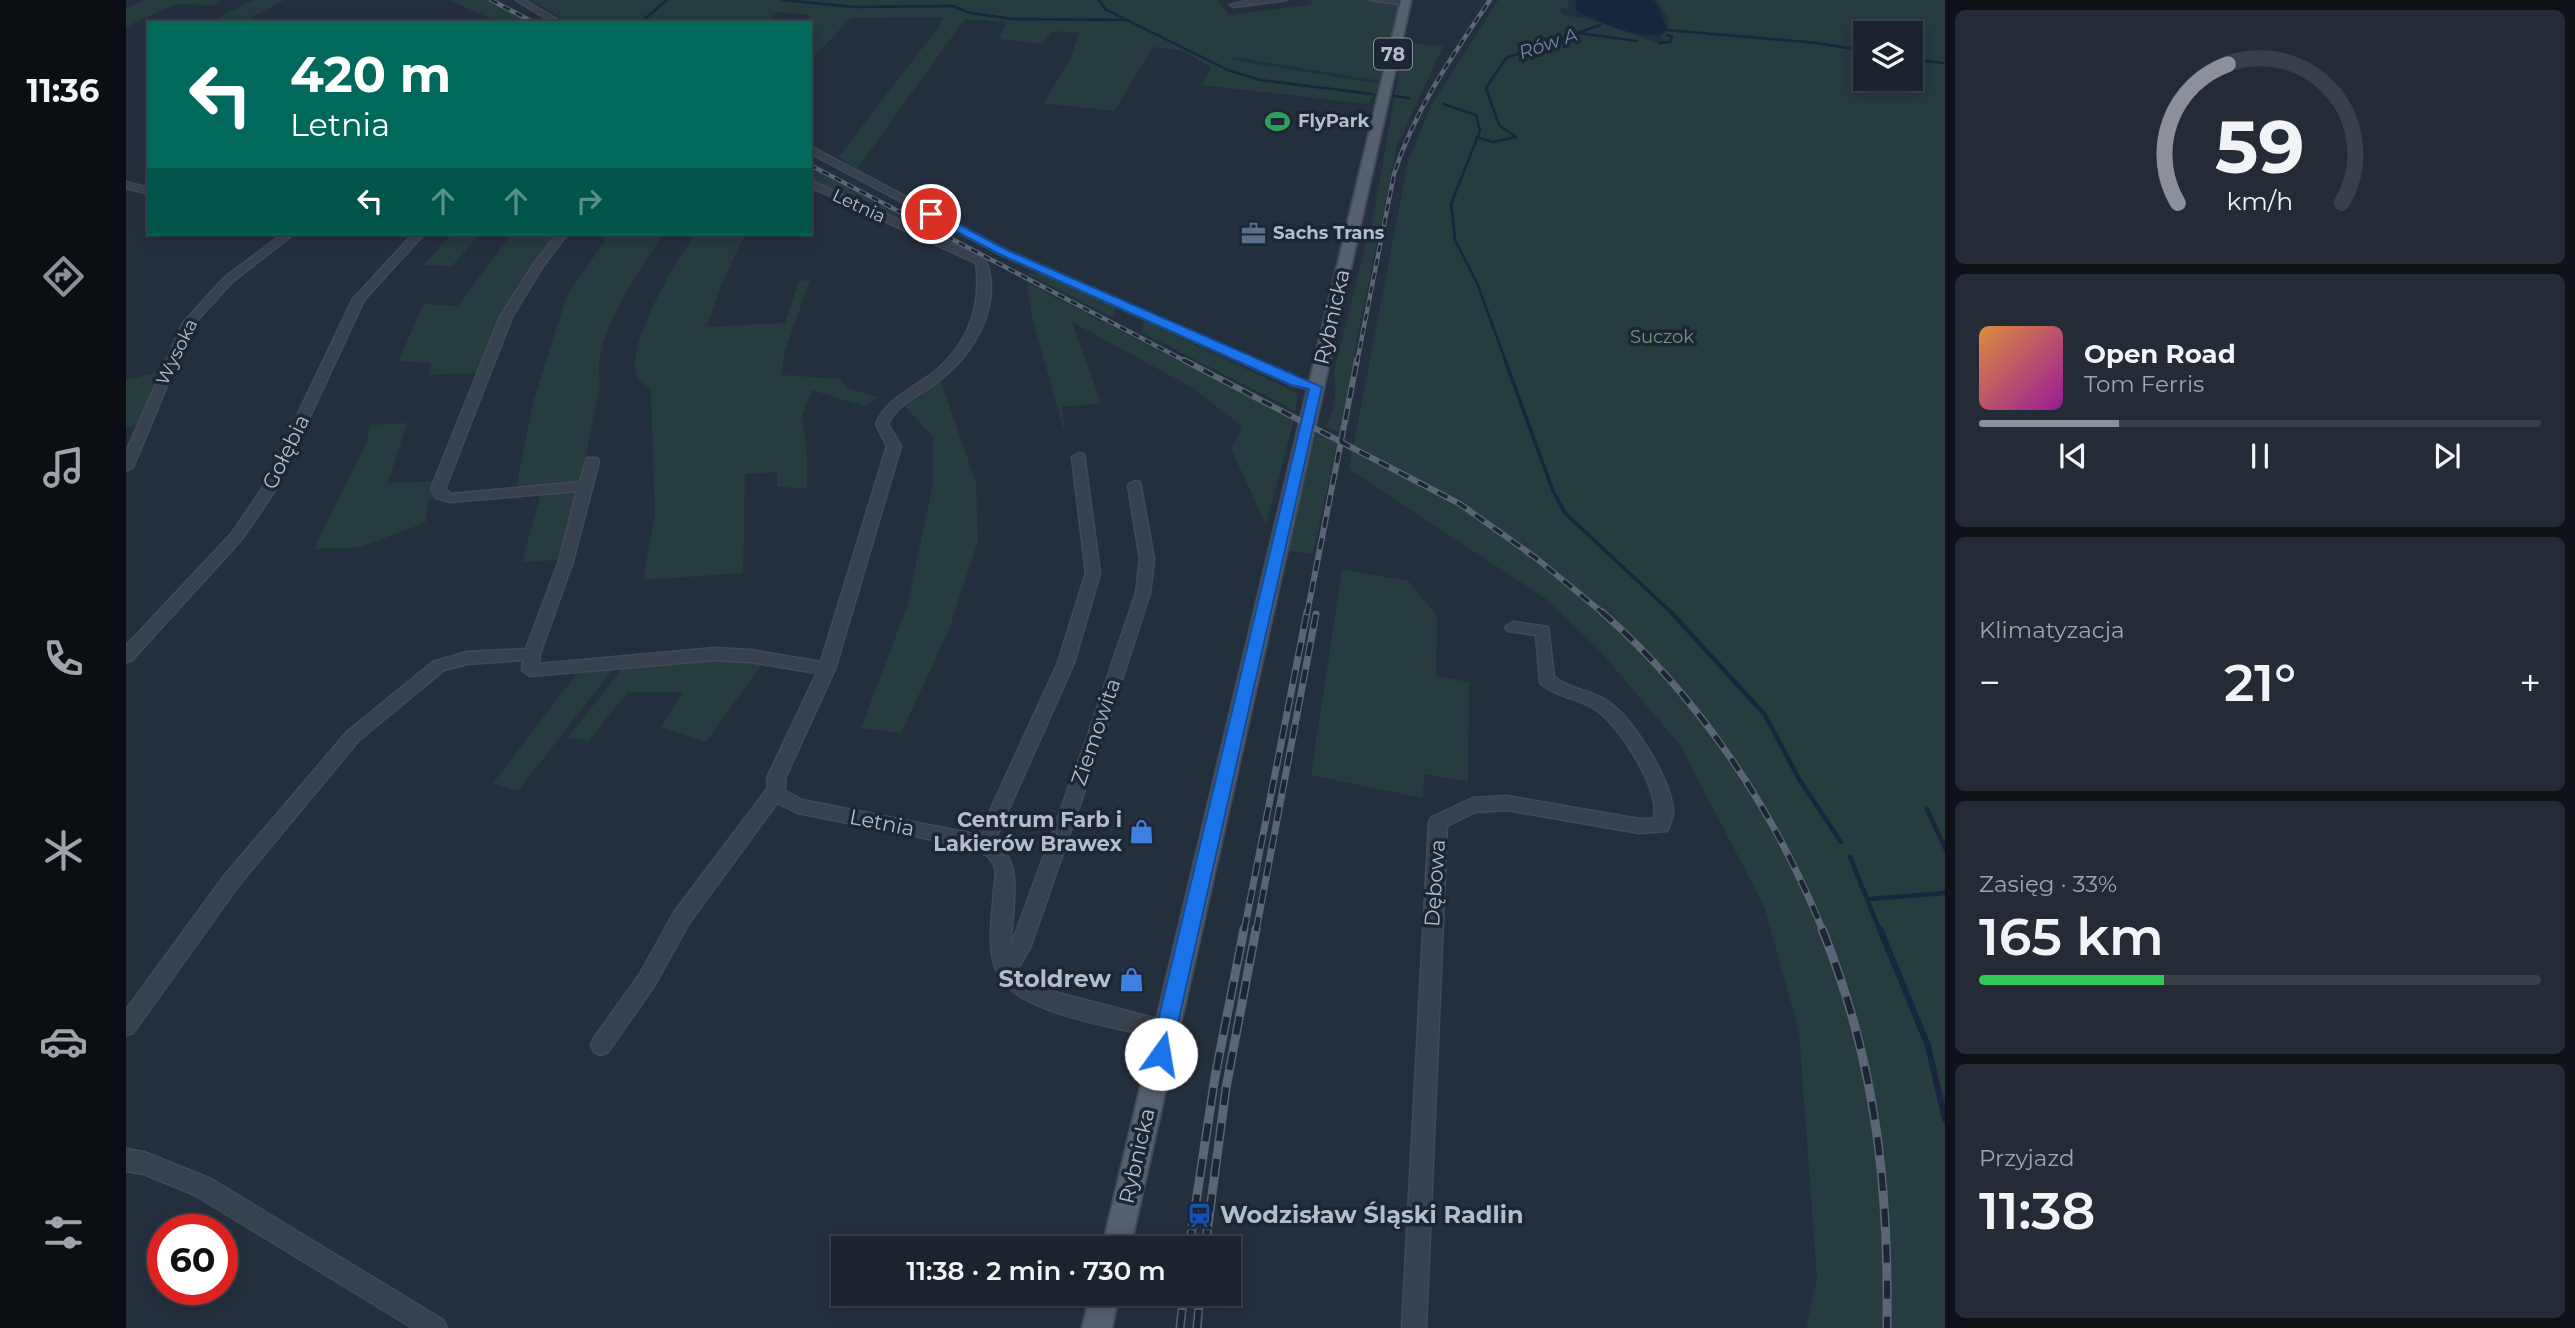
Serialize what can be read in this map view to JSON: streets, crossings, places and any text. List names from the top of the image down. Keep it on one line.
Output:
{"streets":{"main road":["78","Rybnicka"],"street":["Letnia","Wysoka","Gołębia","Ziemowita","Dębowa"]},"crossings":[["Letnia","Rybnicka"]],"water":["Rów A"],"parks":["Suczok"],"places":{"sports":["FlyPark"],"office":["Sachs Trans"],"shop":["Centrum Farb i Lakierów Brawex","Stoldrew"],"station":["Wodzisław Śląski Radlin"]},"page":{"tabs":"11:36","turn":["420 m","Letnia"],"song":["Open Road","Tom Ferris"],"tile":["Klimatyzacja",["Zasięg · 33%","165 km"],["Przyjazd","11:38"]],"heat":["−","21°","+"],"limit":"60","trip":"11:38 · 2 min · 730 m","gauge":["59","km/h"]}}
